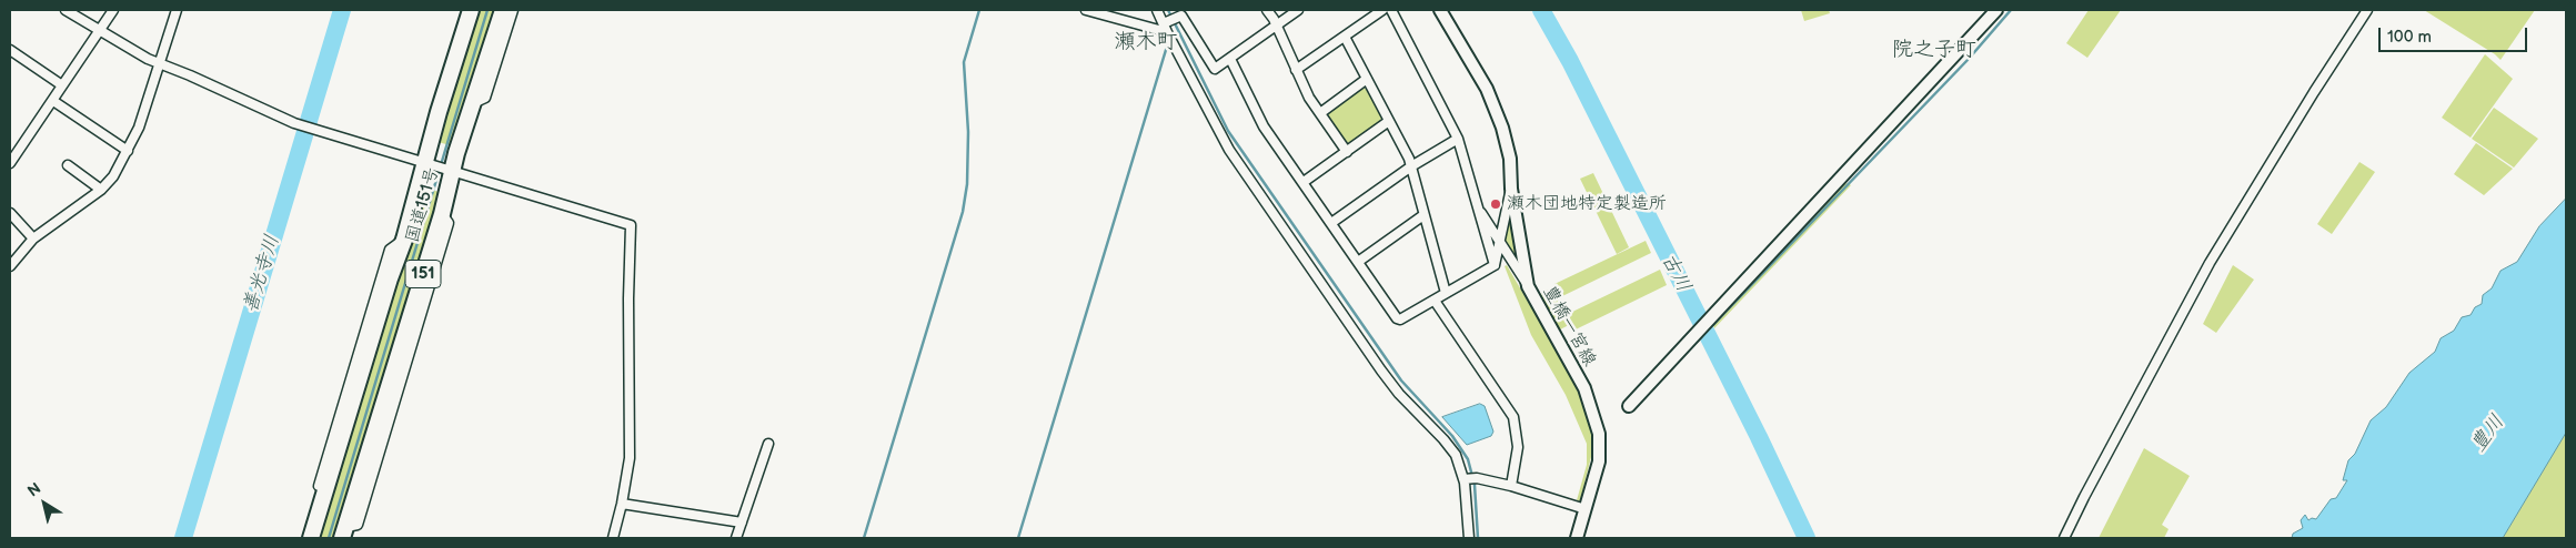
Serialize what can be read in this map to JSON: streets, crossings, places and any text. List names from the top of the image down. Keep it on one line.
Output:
{"streets":{"highway":["国道151号","151"],"main road":["豊橋一宮線"]},"districts":["瀬木町","院之子町"],"water":["古川","善光寺川","豊川"],"places":["瀬木団地特定製造所"],"scale_bar":"100 m","north":"top left"}
